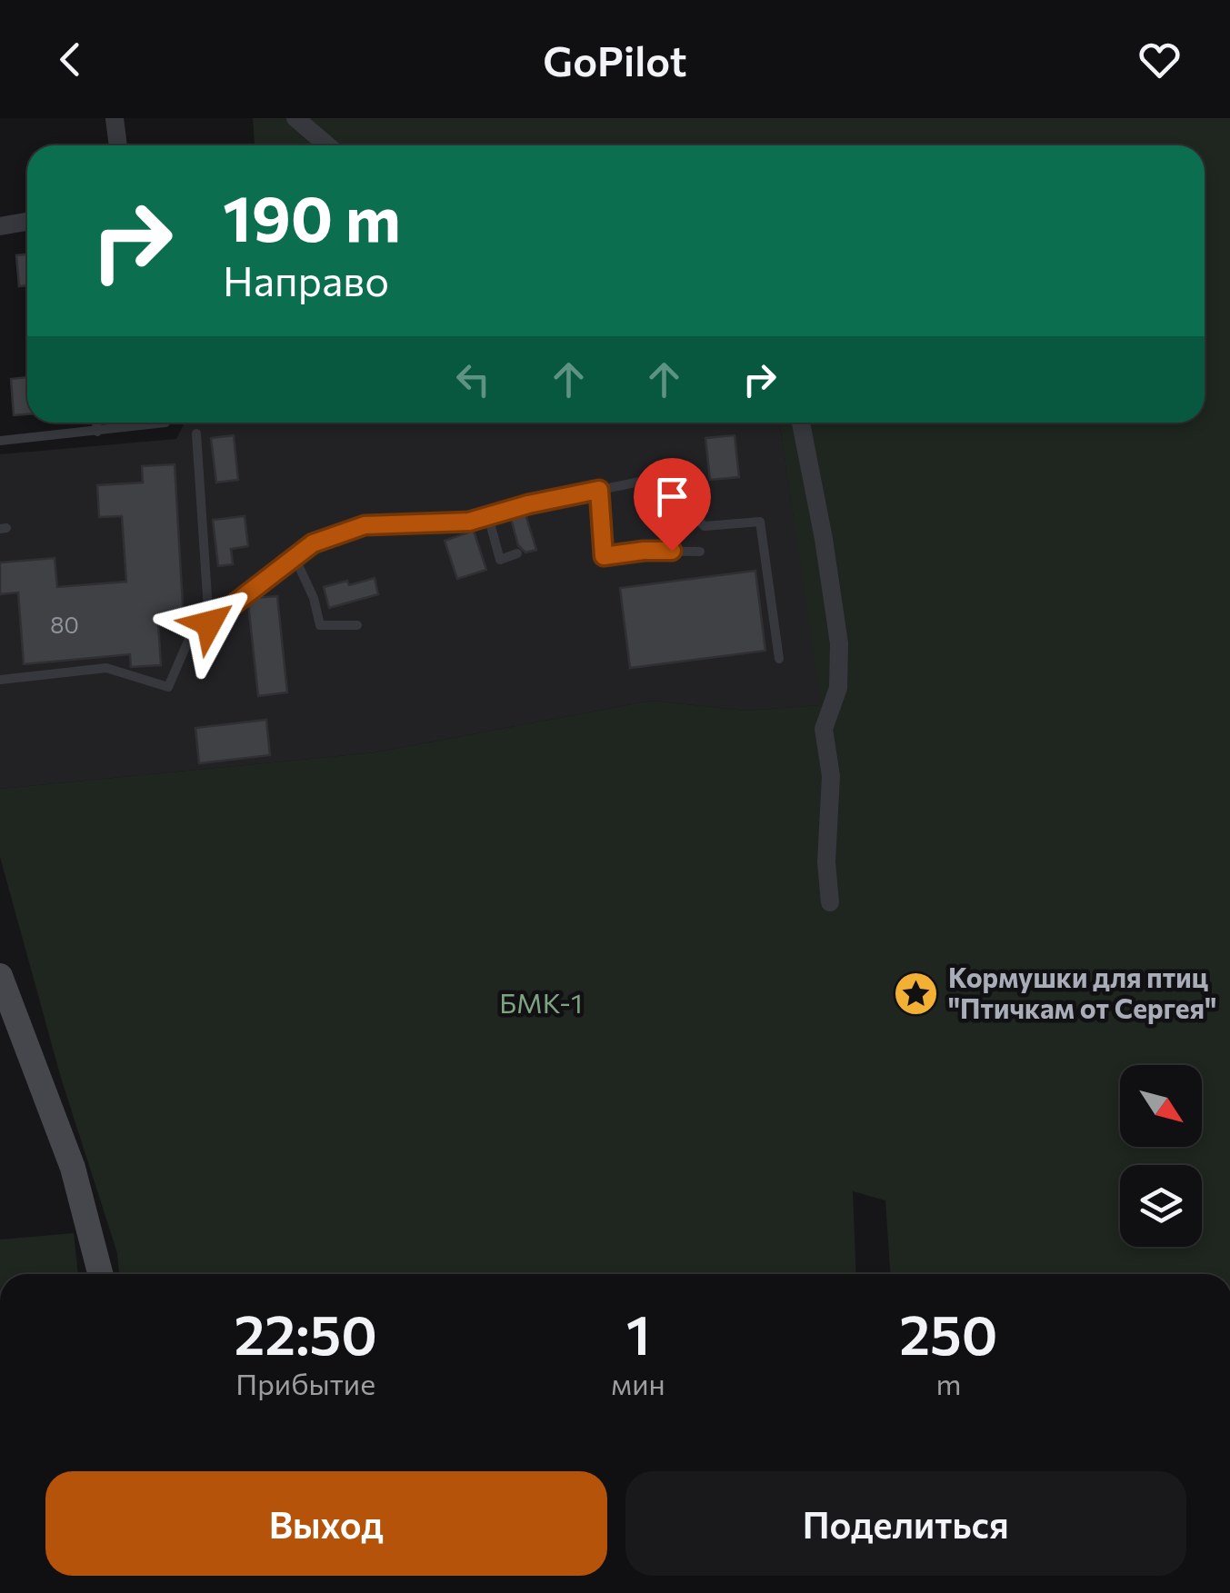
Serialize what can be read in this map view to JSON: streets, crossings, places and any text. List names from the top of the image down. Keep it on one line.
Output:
{"parks":["БМК-1"],"places":{"place":["Кормушки для птиц \"Птичкам от Сергея\""]},"house_numbers":["80"],"north":"bottom right","page":{"header":"GoPilot","turn":["190 m","Направо"],"eta":["22:50","Прибытие","1","мин","250","m"],"buttons":["Выход","Поделиться"]}}
